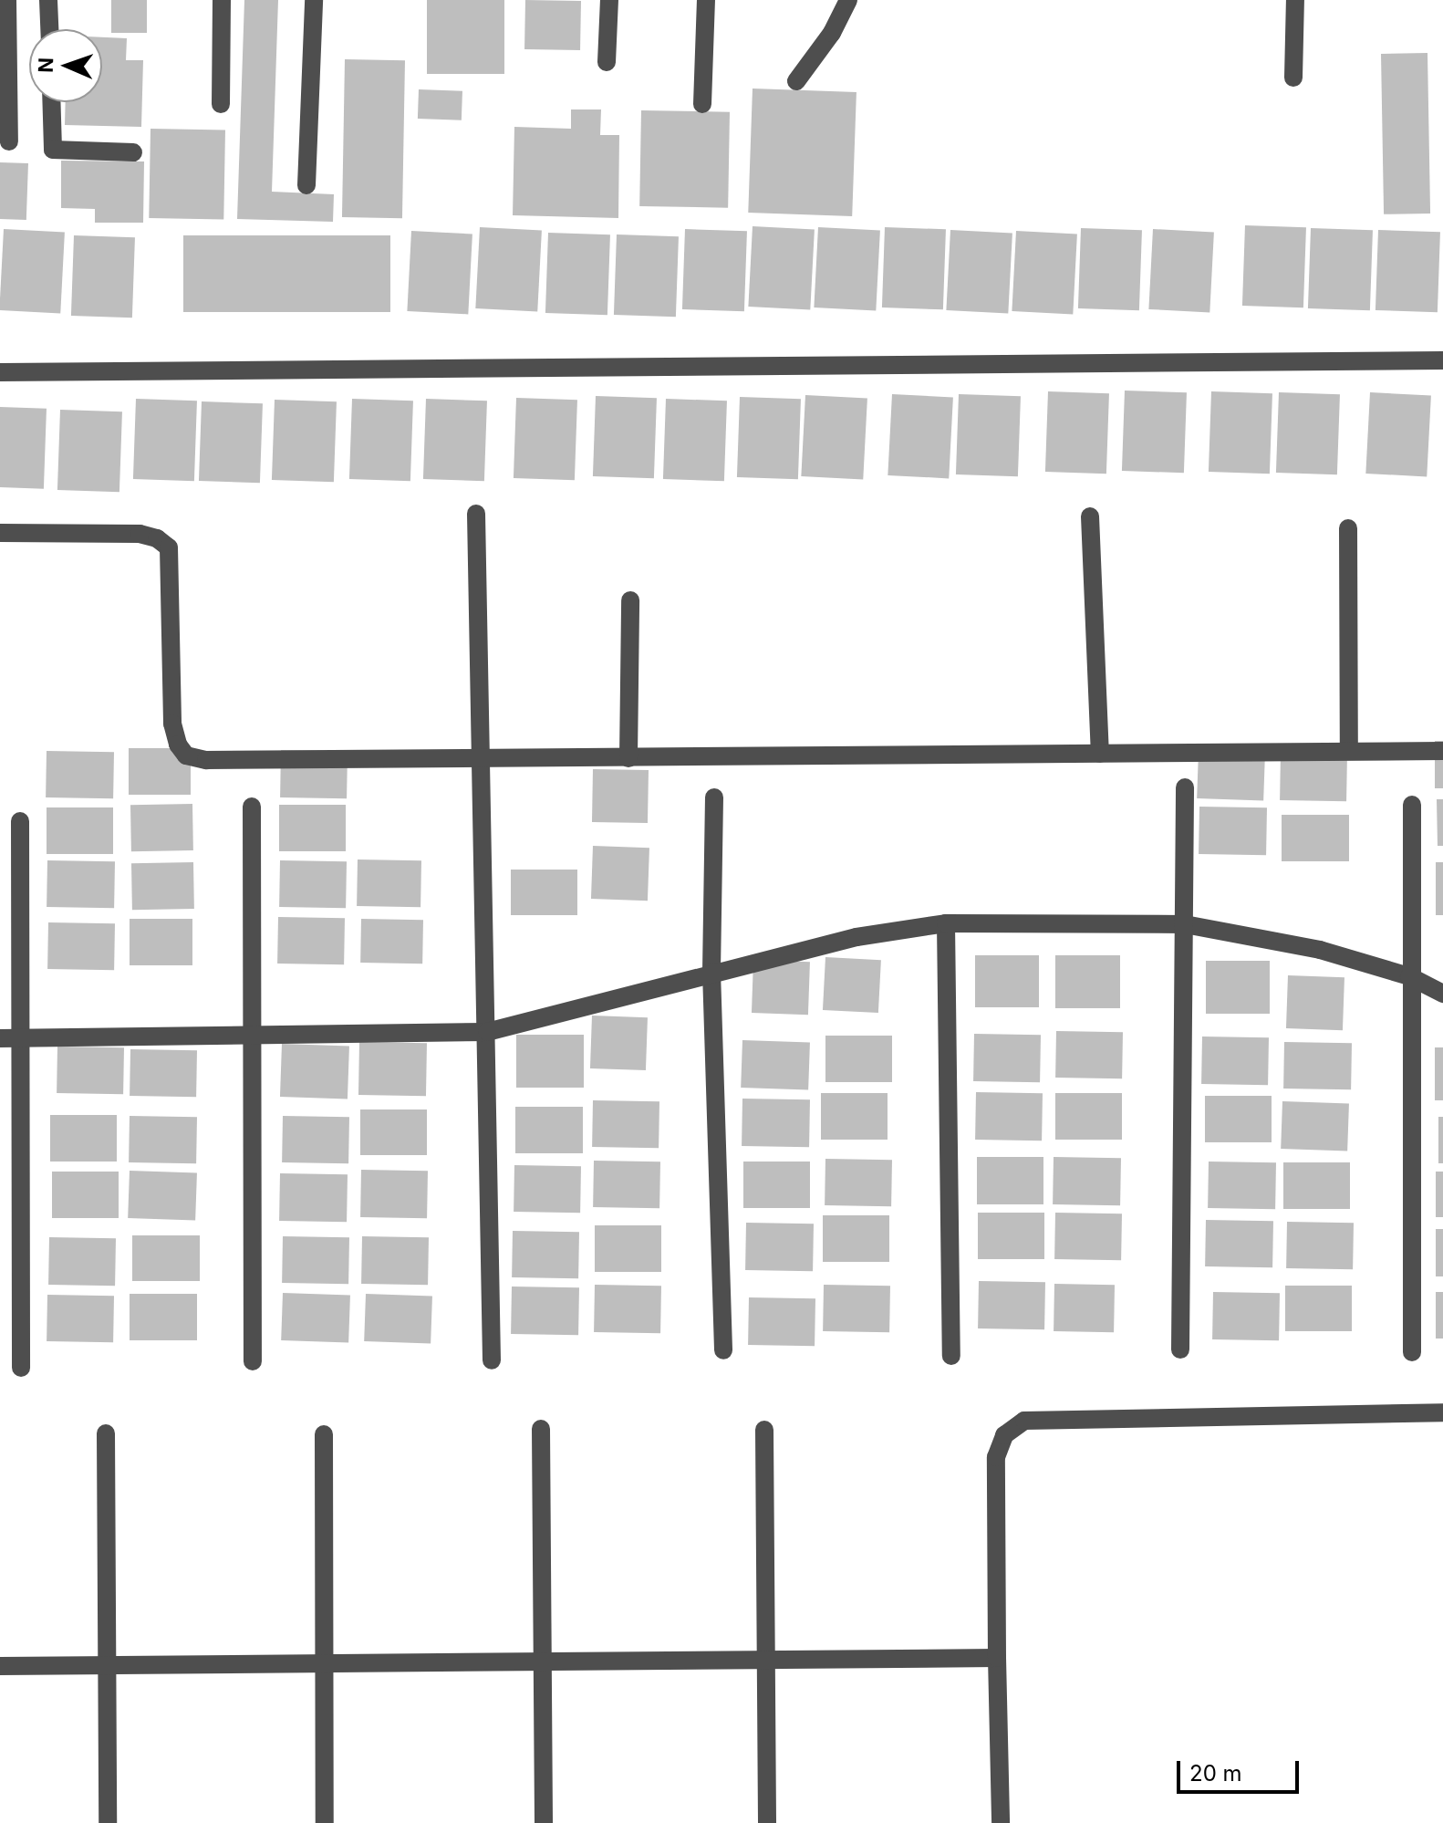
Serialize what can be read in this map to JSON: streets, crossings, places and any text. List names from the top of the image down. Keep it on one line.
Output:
{"scale_bar":"20 m","north":"left"}
